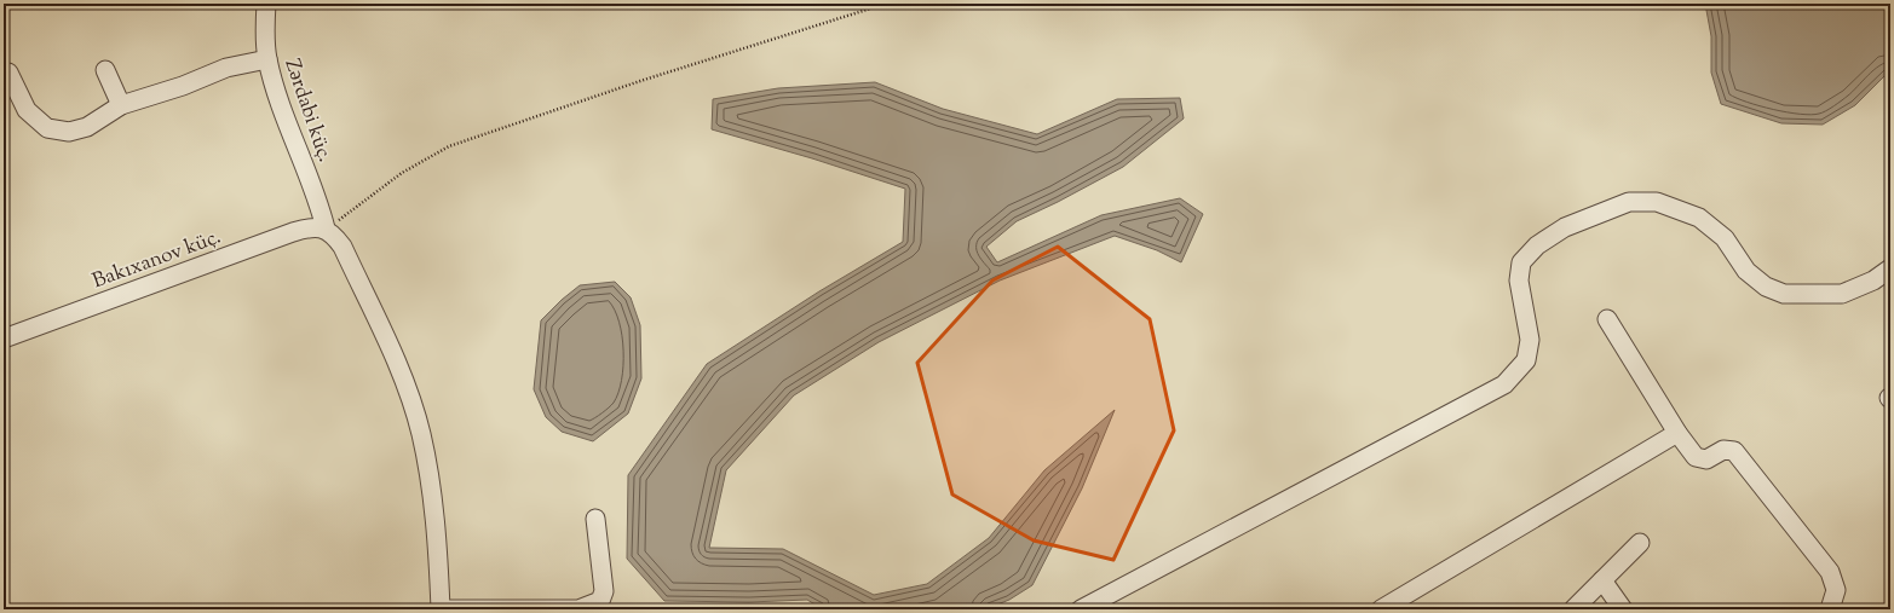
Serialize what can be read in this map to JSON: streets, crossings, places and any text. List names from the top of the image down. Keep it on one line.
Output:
{"streets":{"street":["Zərdabi küç.","Bakıxanov küç."]},"crossings":[["Zərdabi küç.","Bakıxanov küç."]]}
